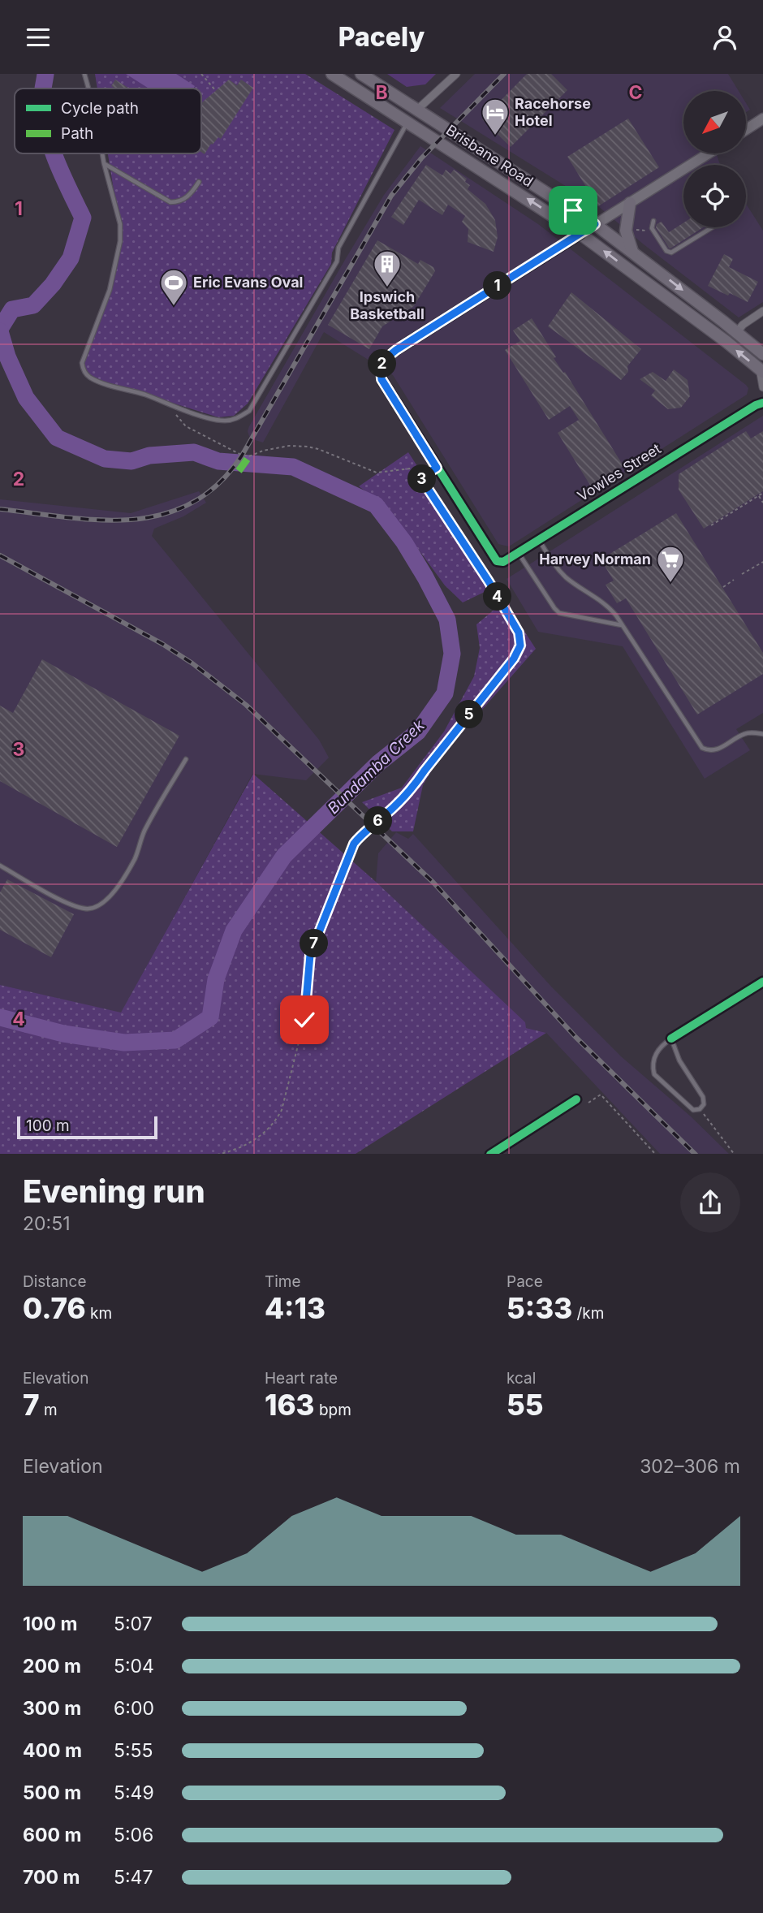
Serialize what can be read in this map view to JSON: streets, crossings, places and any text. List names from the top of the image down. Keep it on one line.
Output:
{"streets":{"main road":["Brisbane Road"],"street":["Vowles Street"]},"water":["Bundamba Creek"],"places":{"hotel":["Racehorse Hotel"],"building":["Ipswich Basketball"],"sports":["Eric Evans Oval"],"supermarket":["Harvey Norman"]},"legend":["Cycle path","Path"],"scale_bar":"100 m","north":"bottom left","page":{"header":"Pacely","pins":["1","2","3","4","5","6","7"],"scale":"100 m","heading":["Evening run","20:51"],"stats":[["Distance","0.76 km"],["Time","4:13"],["Pace","5:33 /km"],["Elevation","7 m"],["Heart rate","163 bpm"],["kcal","55"]],"chart":["Elevation","302–306 m"],"list":[{"name":"100 m","note":"5:07"},{"name":"200 m","note":"5:04"},{"name":"300 m","note":"6:00"},{"name":"400 m","note":"5:55"},{"name":"500 m","note":"5:49"},{"name":"600 m","note":"5:06"},{"name":"700 m","note":"5:47"}]},"grid":{"columns":["B","C"],"rows":["1","2","3","4"]}}
